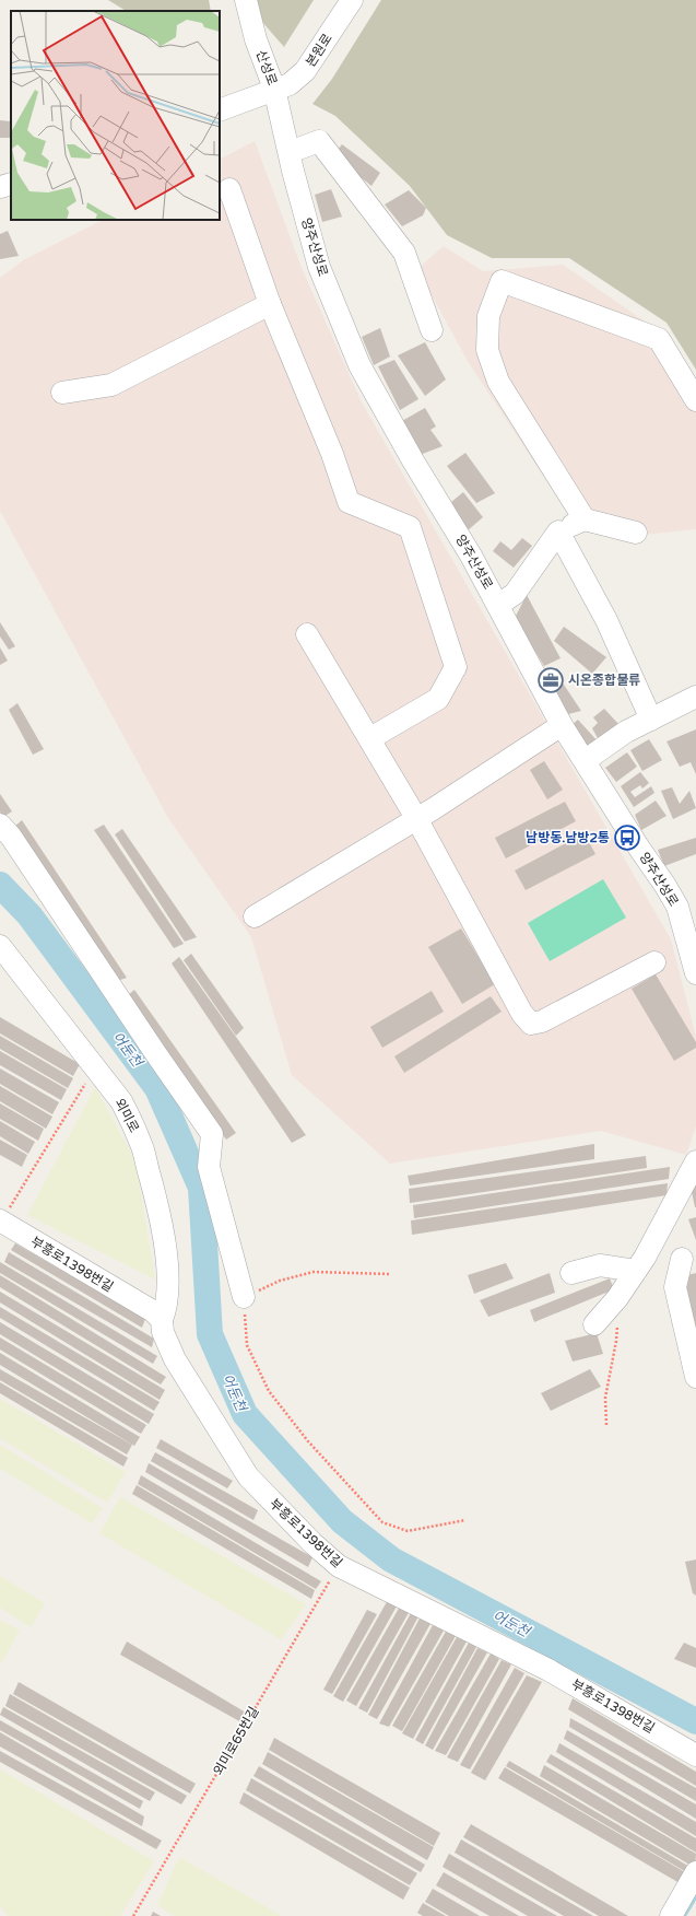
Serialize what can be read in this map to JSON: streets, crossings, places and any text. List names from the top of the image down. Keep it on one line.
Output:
{"streets":{"street":["본원로","산성로","양주산성로","외미로","부흥로1398번길"],"path":["외미로65번길"]},"crossings":[["본원로","산성로"],["산성로","양주산성로"],["외미로","부흥로1398번길"],["부흥로1398번길","외미로65번길"]],"water":["어둔천"],"places":{"office":["시온종합물류"],"bus stop":["남방동.남방2통"]}}
